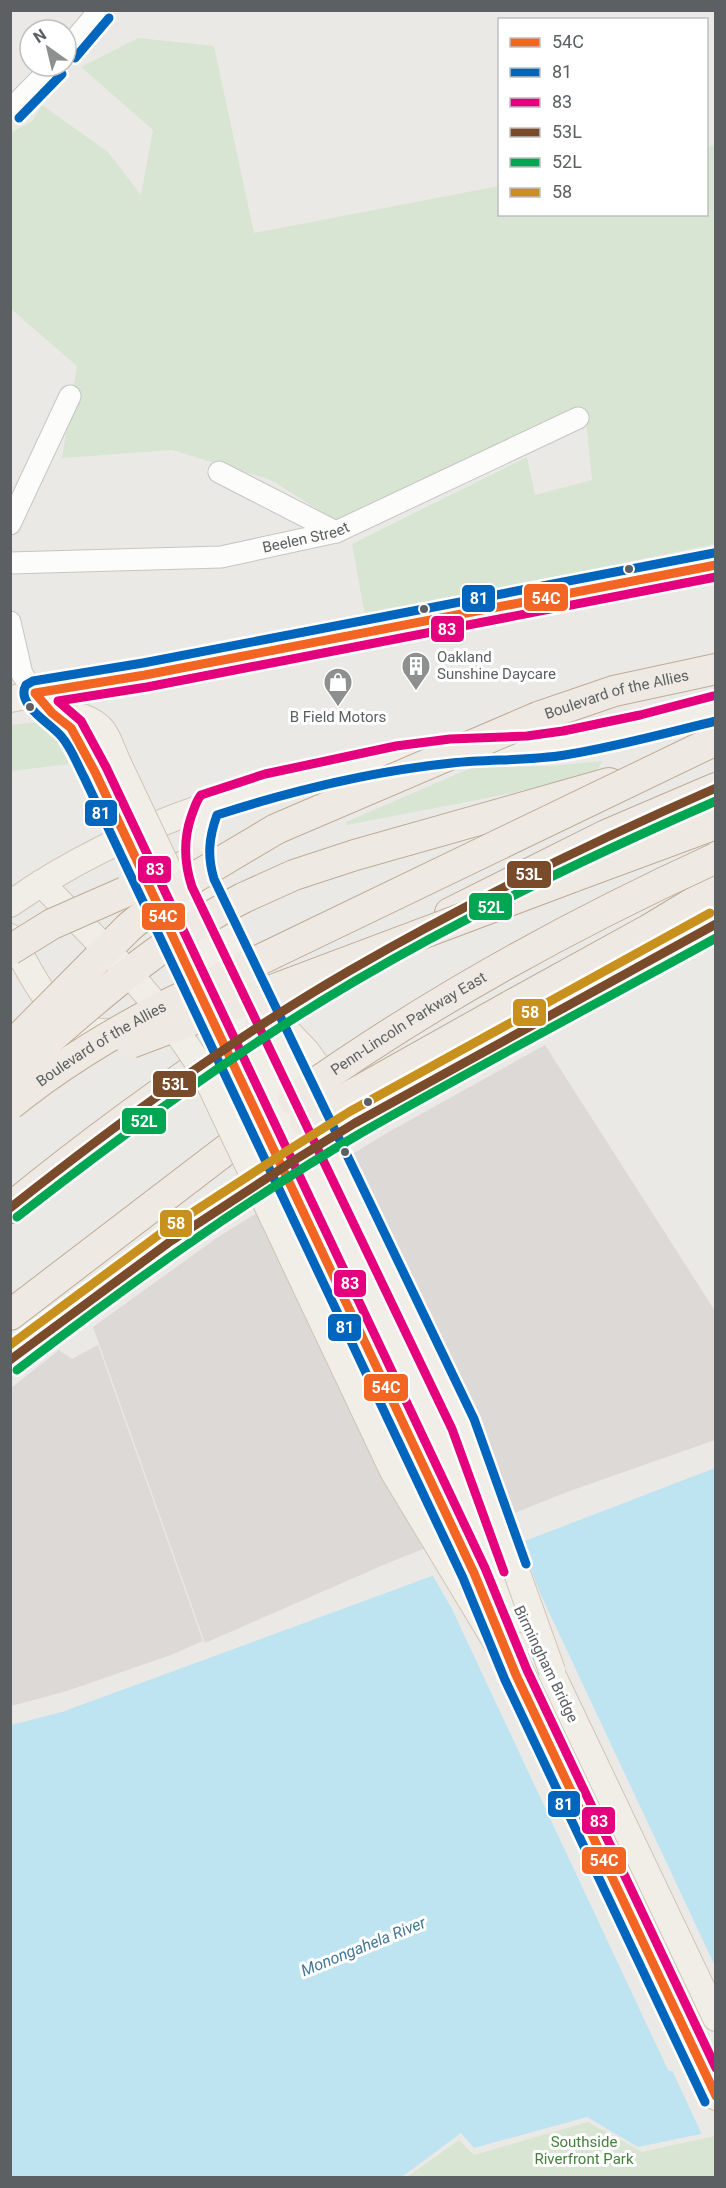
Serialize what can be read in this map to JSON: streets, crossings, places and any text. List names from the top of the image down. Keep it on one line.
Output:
{"streets":{"highway":["Boulevard of the Allies","Penn-Lincoln Parkway East"],"main road":["Birmingham Bridge"],"street":["Beelen Street"]},"water":["Monongahela River"],"parks":["Southside Riverfront Park"],"places":{"building":["Oakland Sunshine Daycare"],"shop":["B Field Motors"]},"lines":["transit line 81","transit line 54C","transit line 83","transit line 53L","transit line 52L","transit line 58"],"legend":["54C","81","83","53L","52L","58"],"north":"top left"}
